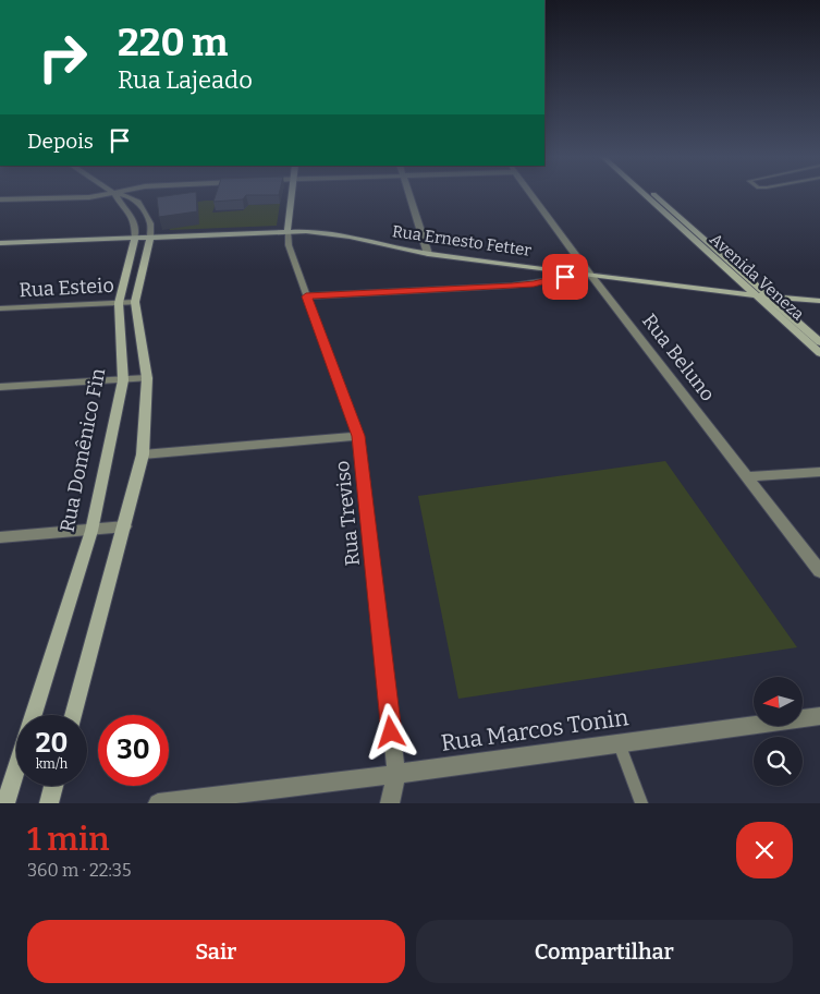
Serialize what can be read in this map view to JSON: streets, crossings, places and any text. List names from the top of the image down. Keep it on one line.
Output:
{"streets":{"main road":["Rua Ernesto Fetter","Avenida Veneza","Rua Domênico Fin","Rua Treviso"],"street":["Rua Esteio","Rua Beluno","Rua Marcos Tonin"]},"crossings":[["Rua Ernesto Fetter","Avenida Veneza"],["Rua Ernesto Fetter","Rua Beluno"],["Rua Ernesto Fetter","Rua Domênico Fin"],["Rua Ernesto Fetter","Rua Treviso"],["Rua Esteio","Rua Domênico Fin"],["Rua Treviso","Rua Marcos Tonin"]],"north":"left","page":{"turn":["220 m","Rua Lajeado"],"then":"Depois","speed":"20 km/h","limit":"30","heading":["1 min","360 m · 22:35"],"buttons":["Sair","Compartilhar"]}}
